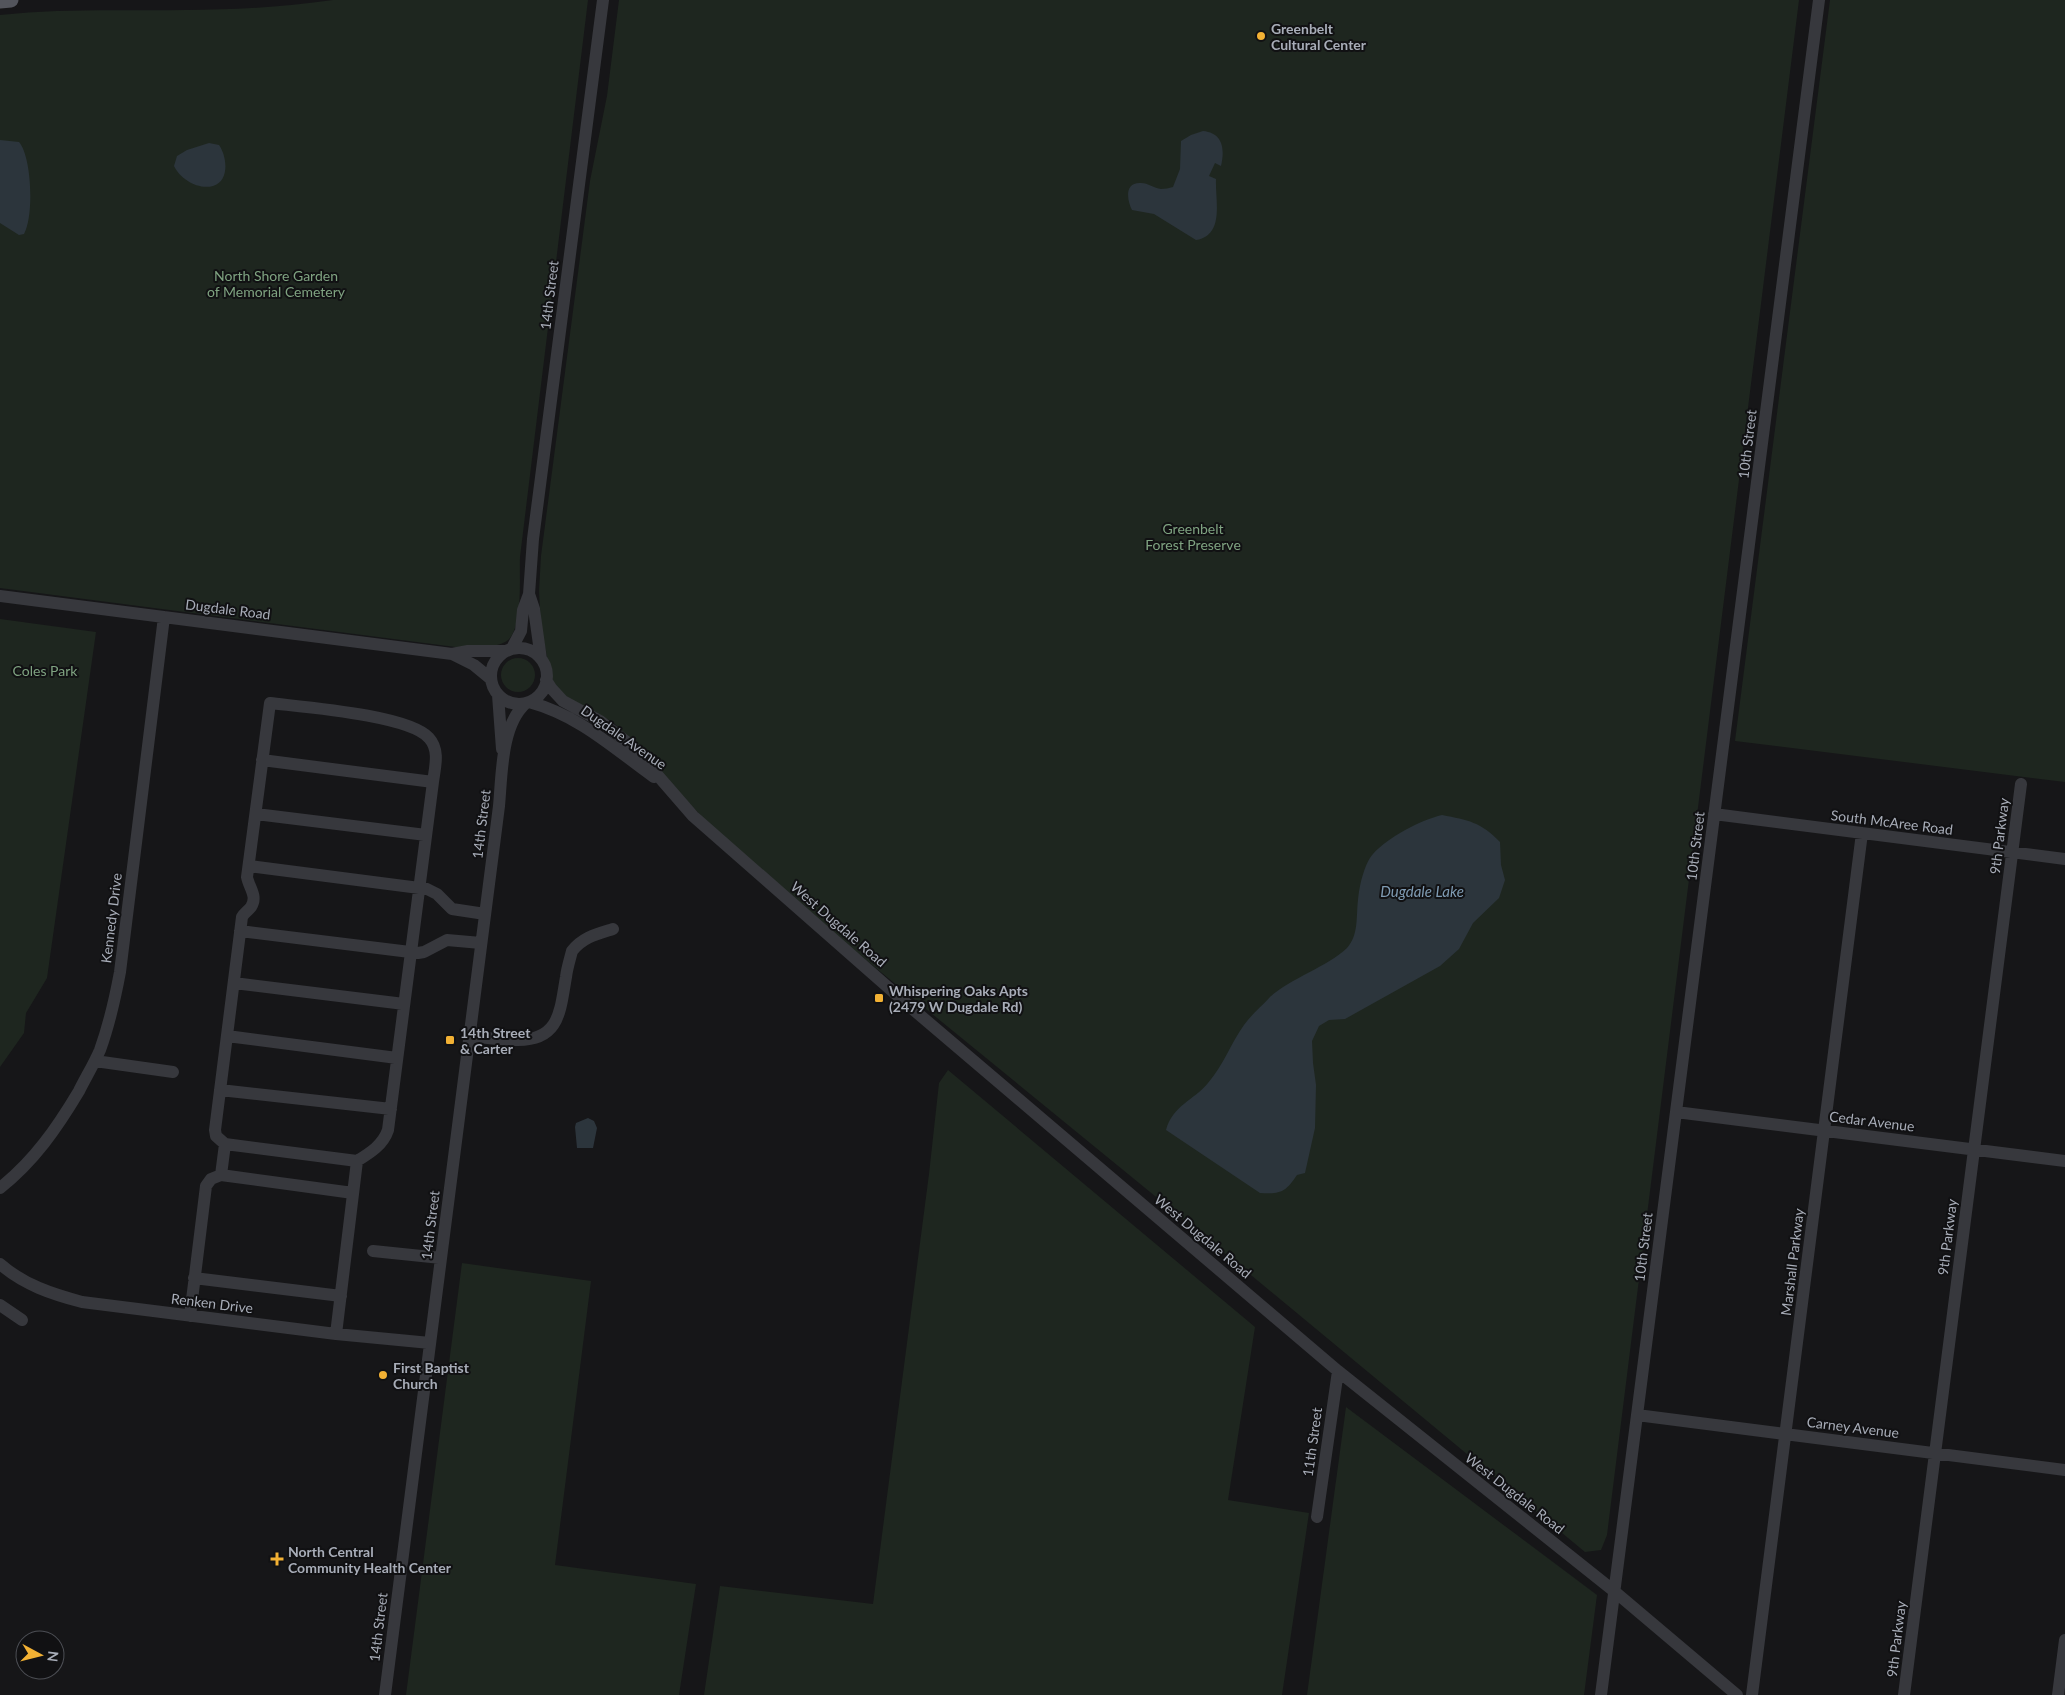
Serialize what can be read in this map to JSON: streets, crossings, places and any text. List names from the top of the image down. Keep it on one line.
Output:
{"streets":{"street":["14th Street","10th Street","Dugdale Road","Dugdale Avenue","South McAree Road","9th Parkway","Kennedy Drive","West Dugdale Road","Cedar Avenue","Marshall Parkway","Renken Drive","Carney Avenue","11th Street"]},"crossings":[["14th Street","Dugdale Avenue"],["14th Street","Renken Drive"],["10th Street","South McAree Road"],["10th Street","West Dugdale Road"],["10th Street","Cedar Avenue"],["10th Street","Carney Avenue"],["Dugdale Road","Kennedy Drive"],["Dugdale Avenue","West Dugdale Road"],["South McAree Road","9th Parkway"],["South McAree Road","Marshall Parkway"],["9th Parkway","Cedar Avenue"],["9th Parkway","Carney Avenue"],["West Dugdale Road","11th Street"],["Cedar Avenue","Marshall Parkway"],["Marshall Parkway","Carney Avenue"]],"water":["Dugdale Lake"],"parks":["North Shore Garden of Memorial Cemetery","Greenbelt Forest Preserve","Coles Park"],"places":{"other":["Greenbelt Cultural Center","First Baptist Church"],"transit":["Whispering Oaks Apts (2479 W Dugdale Rd)","14th Street & Carter"],"health":["North Central Community Health Center"]},"north":"right"}
